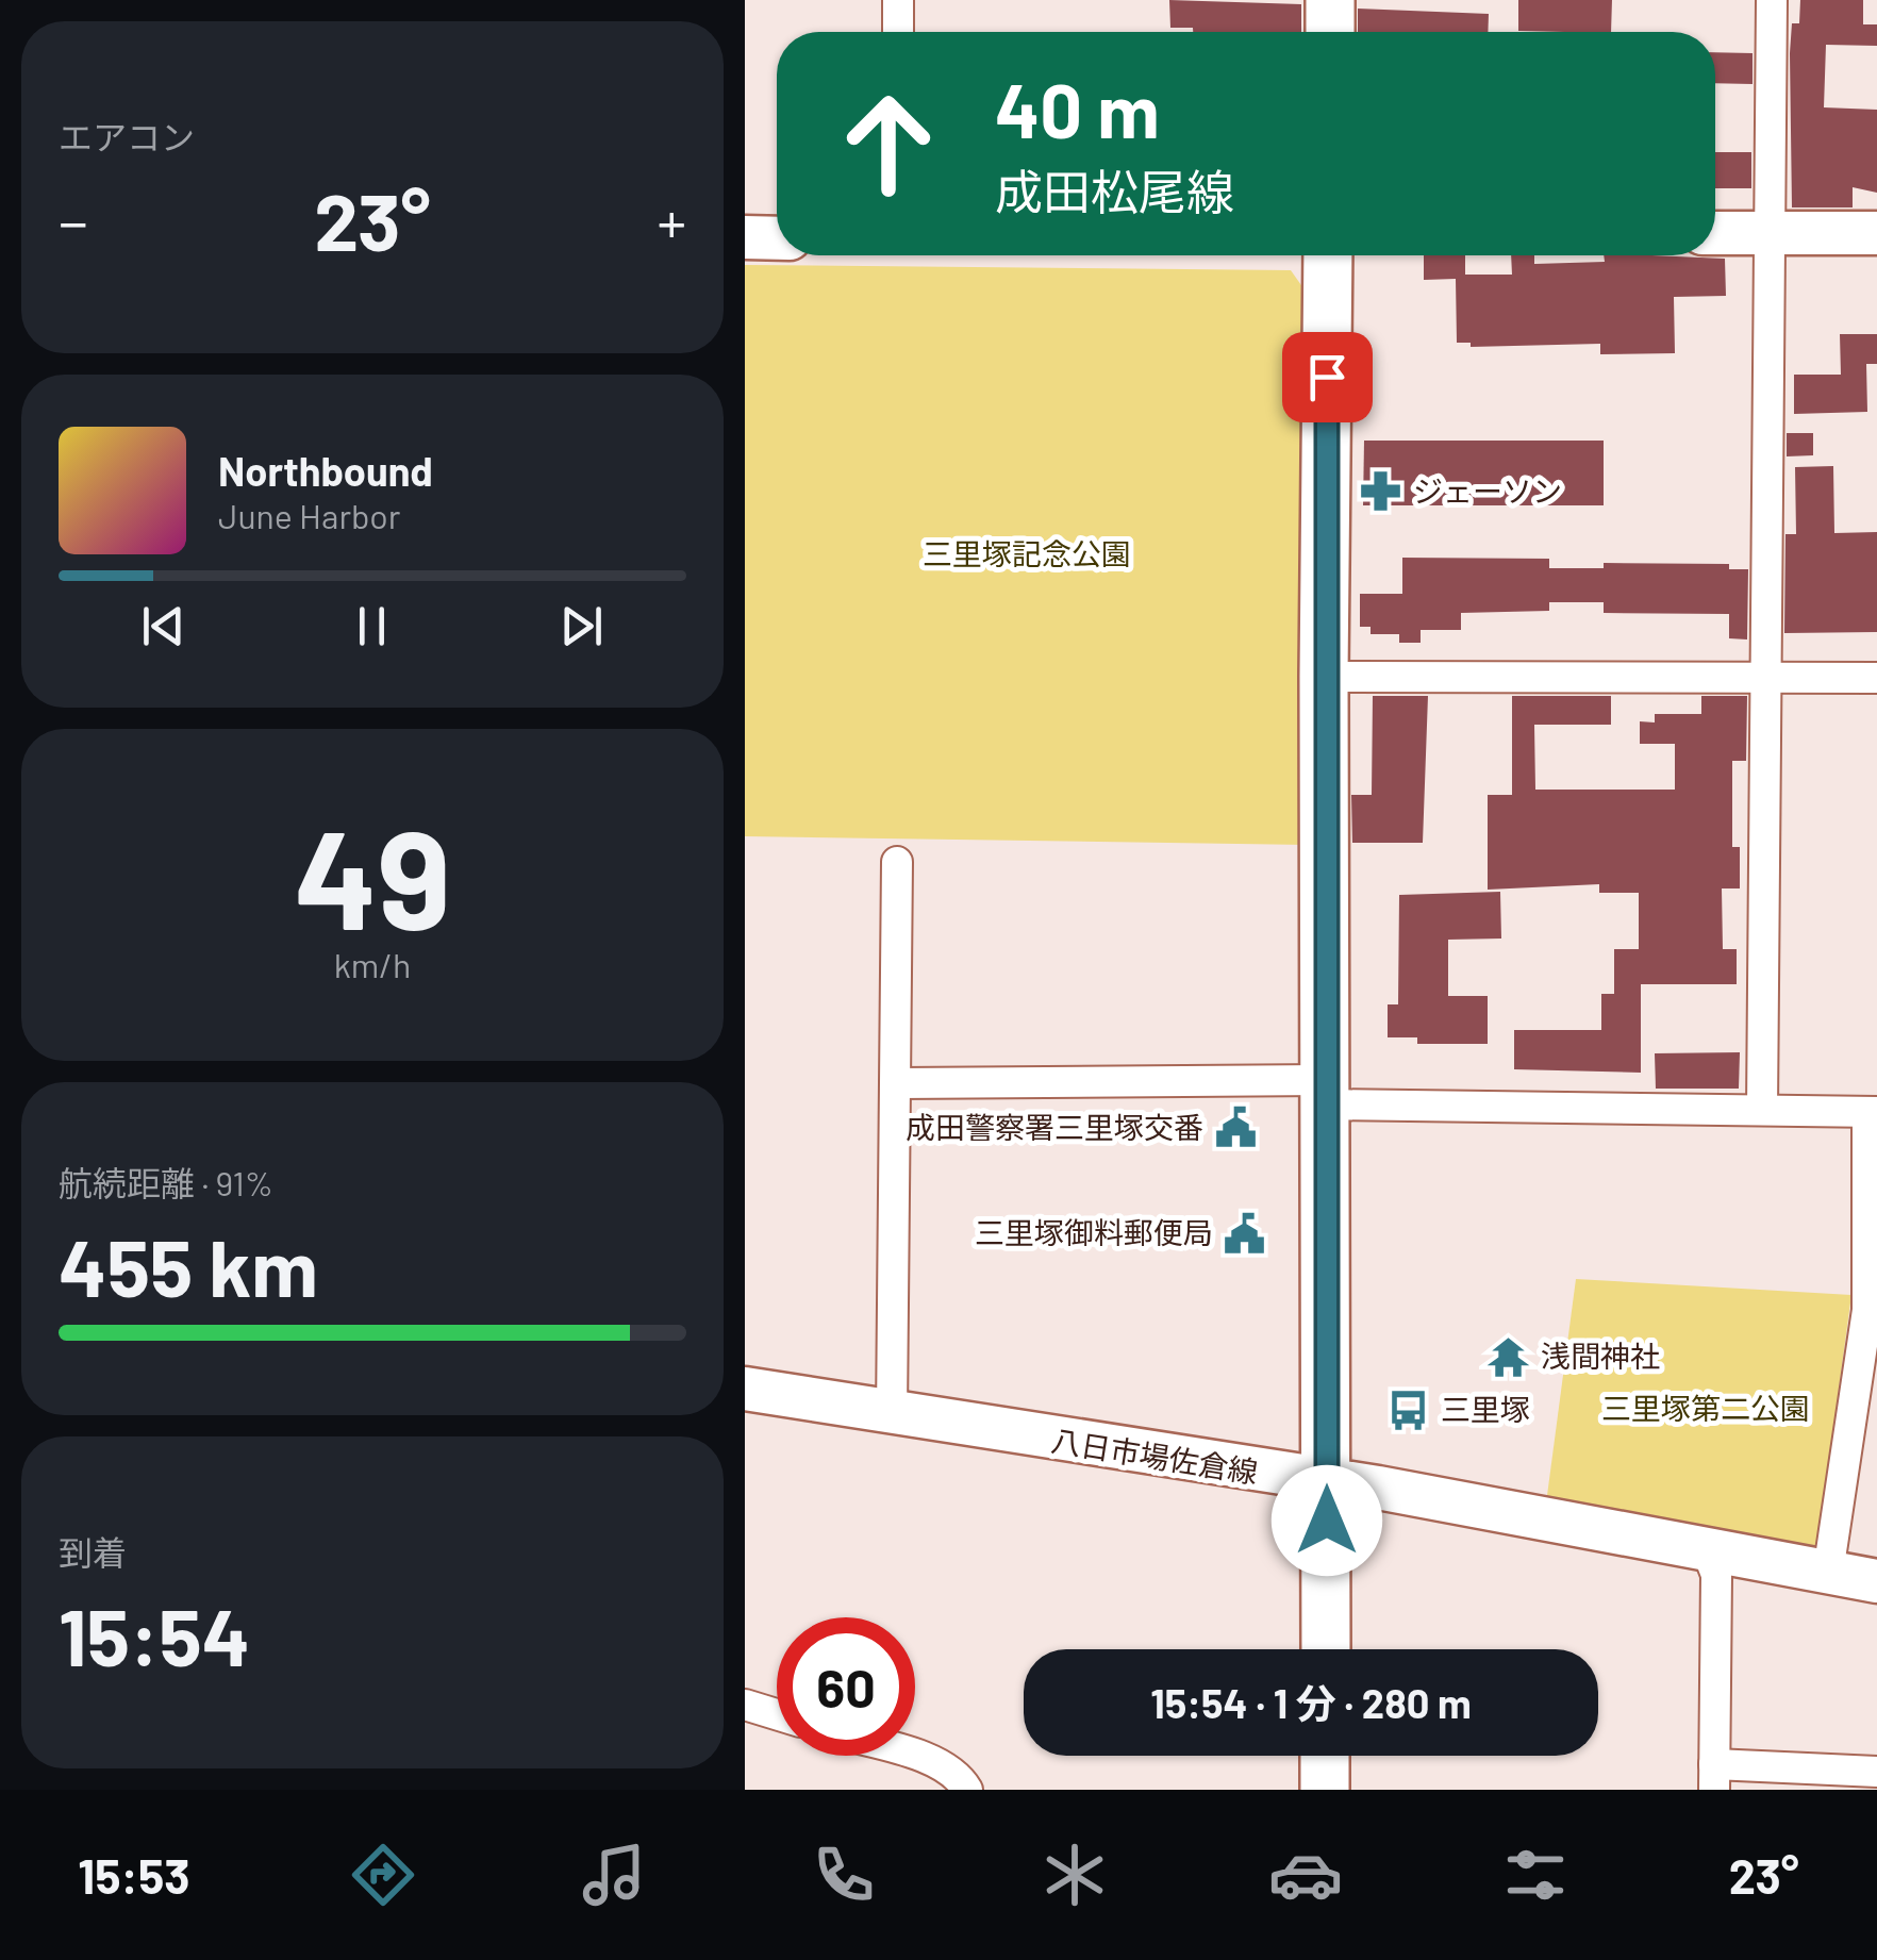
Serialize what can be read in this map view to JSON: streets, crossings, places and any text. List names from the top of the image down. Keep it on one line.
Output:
{"streets":{"main road":["八日市場佐倉線"]},"parks":["三里塚記念公園","三里塚第二公園"],"places":{"pharmacy":["ジェーソン"],"public building":["成田警察署三里塚交番","三里塚御料郵便局"],"temple":["浅間神社"],"bus stop":["三里塚"]},"page":{"tile":["エアコン",["49","km/h"],["航続距離 · 91%","455 km"],["到着","15:54"]],"turn":["40 m","成田松尾線"],"heat":["−","23°","+"],"song":["Northbound","June Harbor"],"limit":"60","trip":"15:54 · 1 分 · 280 m","tabs":["15:53","23°"]}}
